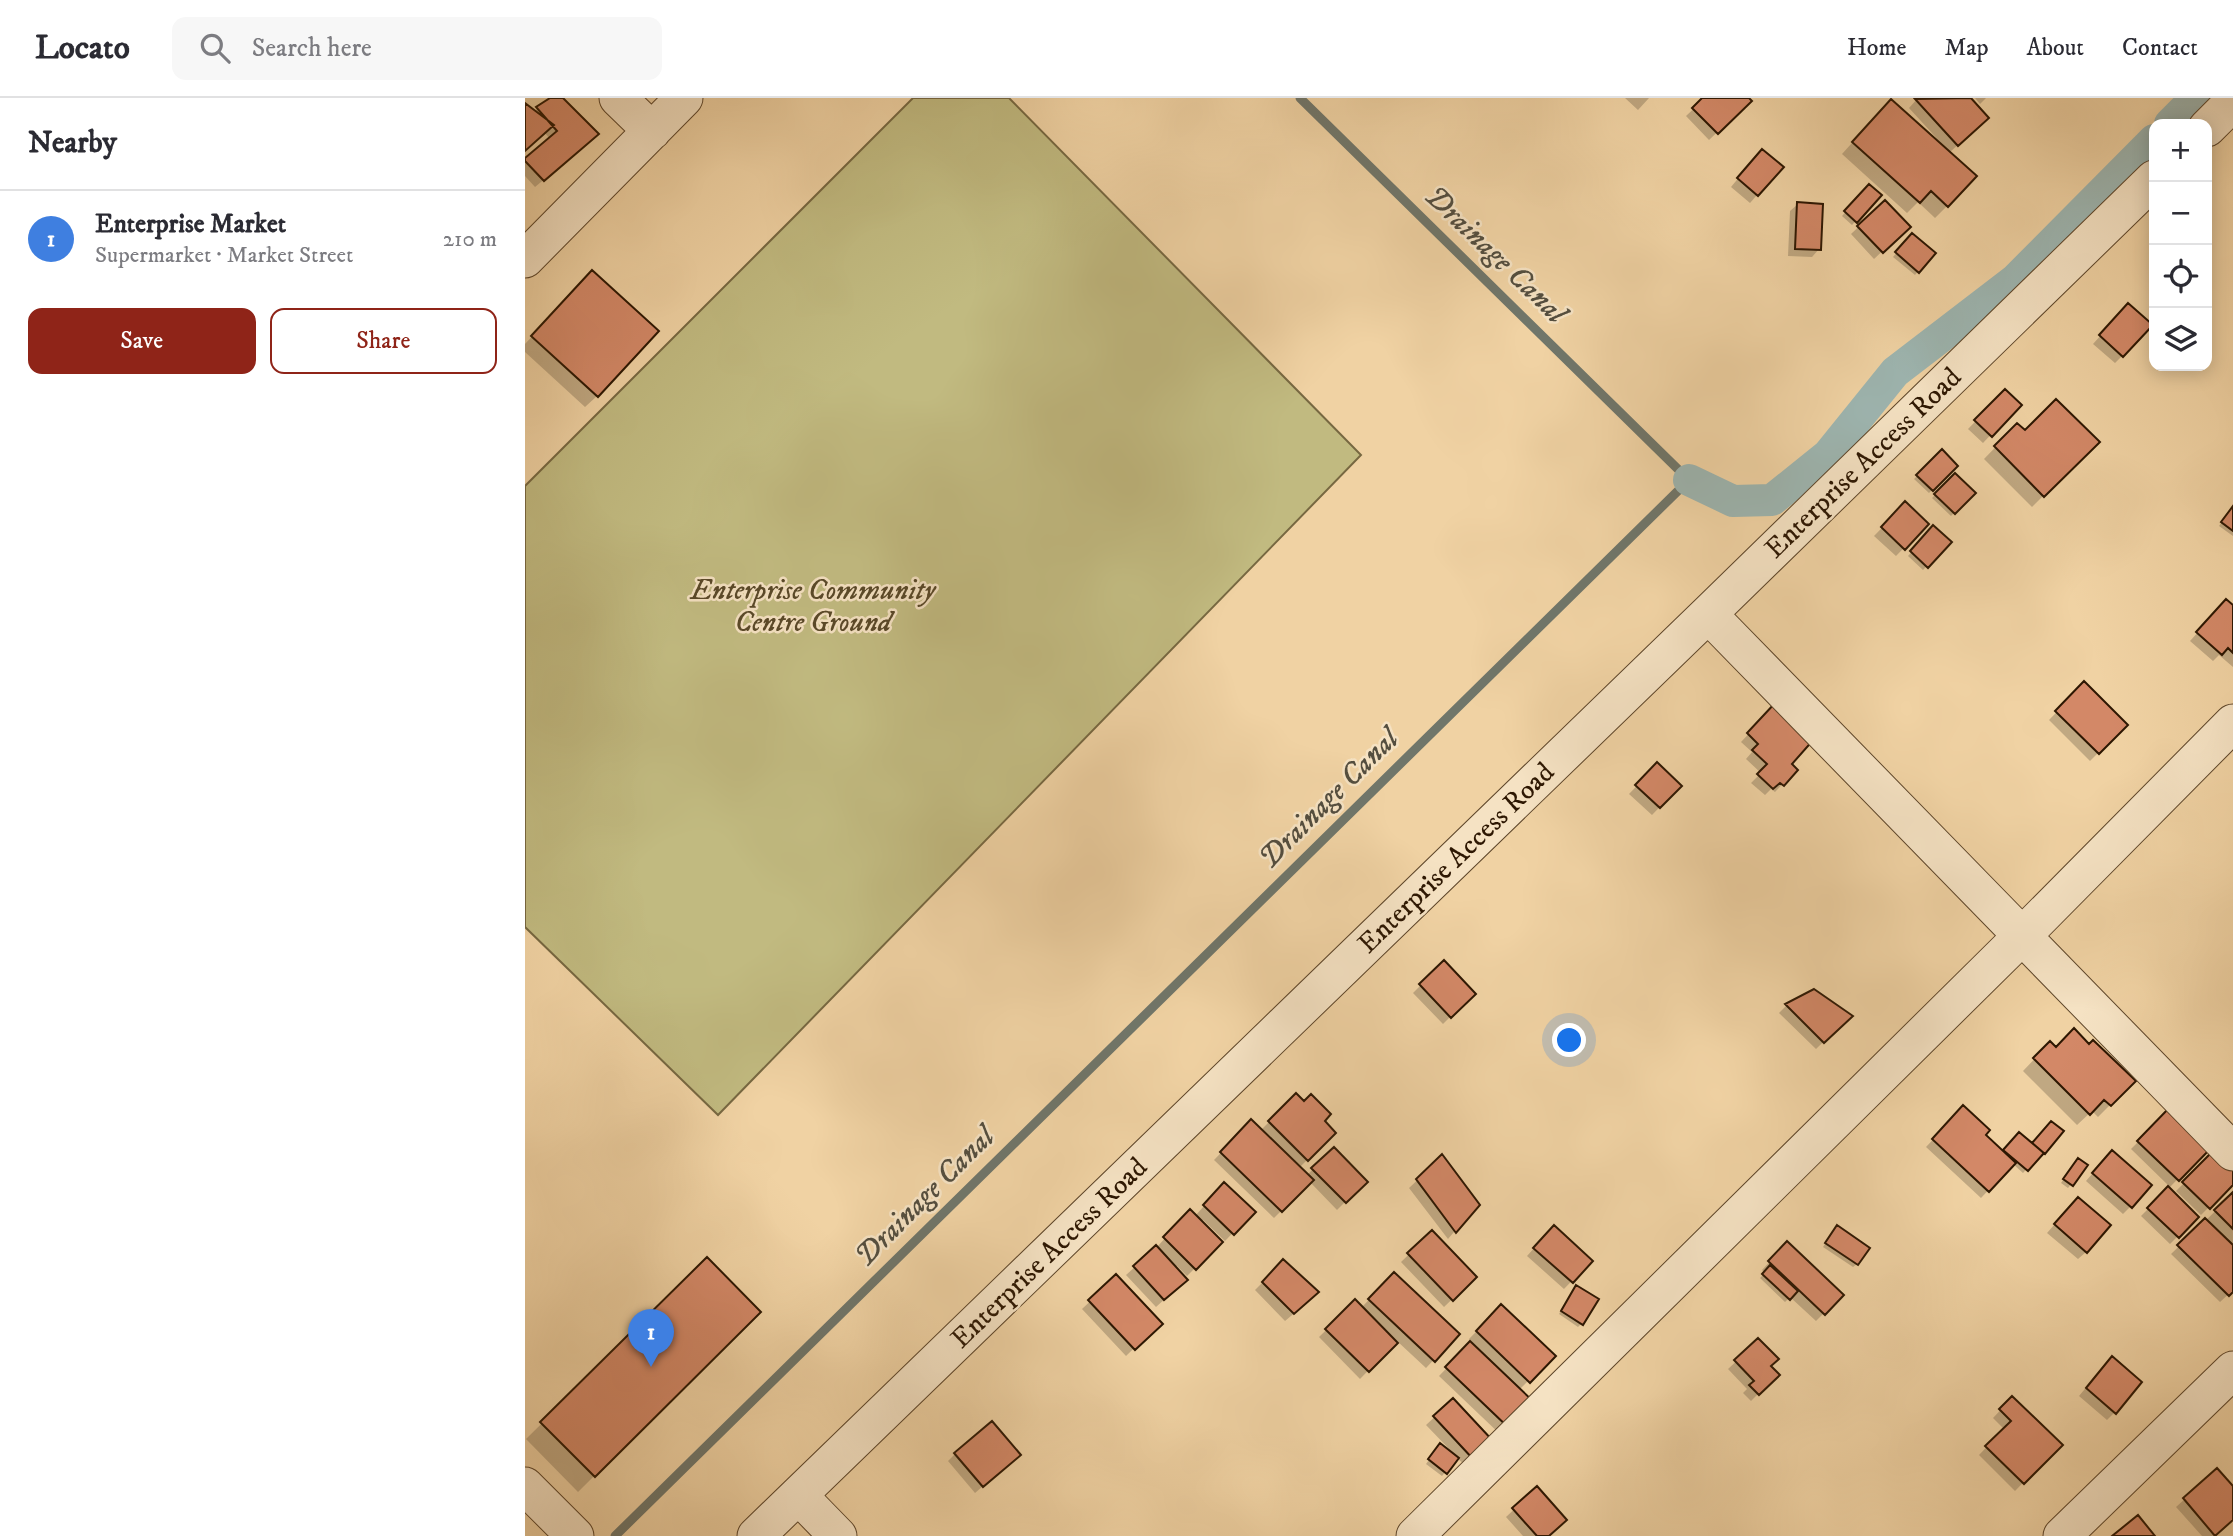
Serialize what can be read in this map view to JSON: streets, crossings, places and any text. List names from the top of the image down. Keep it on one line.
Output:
{"streets":{"street":["Enterprise Access Road"]},"water":["Drainage Canal"],"parks":["Enterprise Community Centre Ground"],"page":{"header":"Locato","search":"Search here","nav":["Home","Map","About","Contact"],"heading":"Nearby","map_buttons":["+","−"],"list":[{"mark":"1","name":"Enterprise Market","note":"Supermarket · Market Street","value":"210 m"}],"buttons":["Save","Share"],"pins":"1"}}
